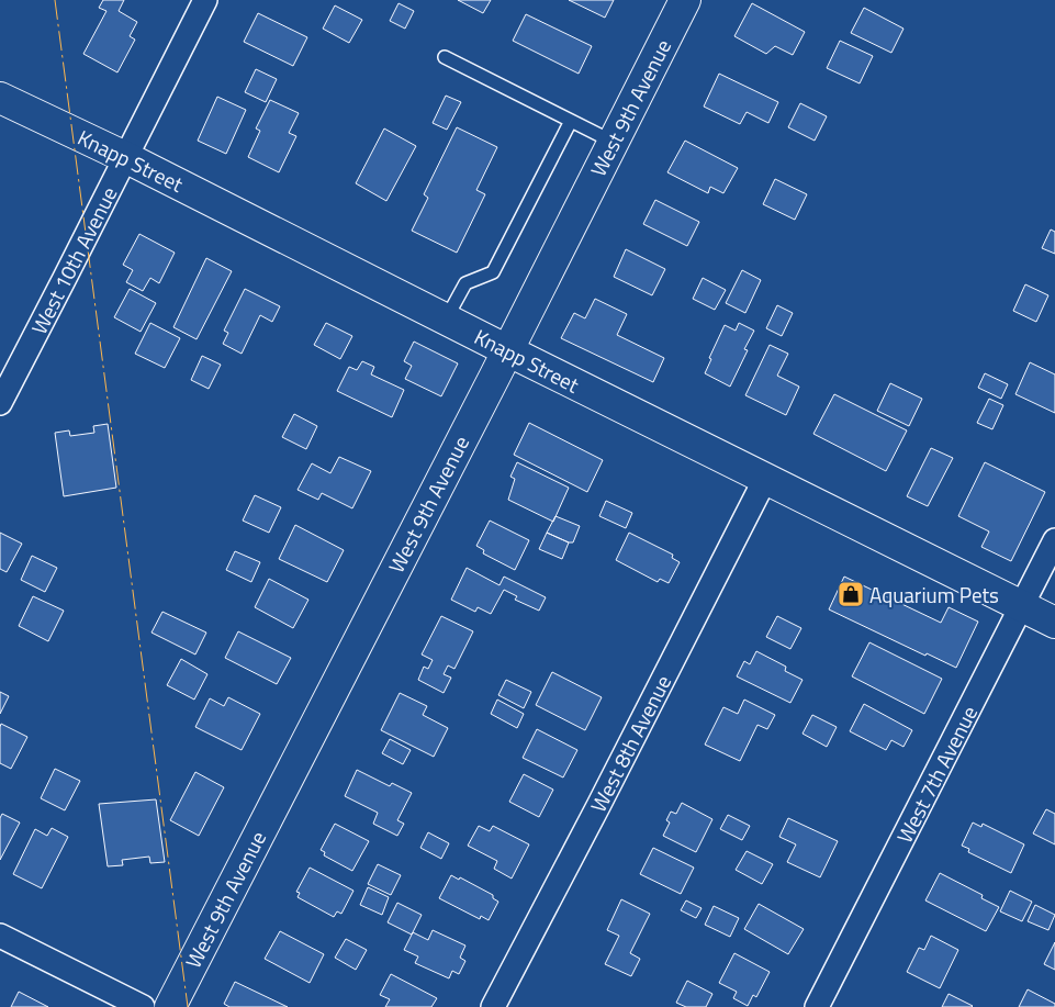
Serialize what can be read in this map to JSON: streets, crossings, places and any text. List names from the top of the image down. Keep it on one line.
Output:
{"streets":{"street":["West 9th Avenue","Knapp Street","West 10th Avenue","West 8th Avenue","West 7th Avenue"]},"crossings":[["West 9th Avenue","Knapp Street"],["Knapp Street","West 10th Avenue"],["Knapp Street","West 8th Avenue"],["Knapp Street","West 7th Avenue"]],"places":{"shop":["Aquarium Pets"]}}
